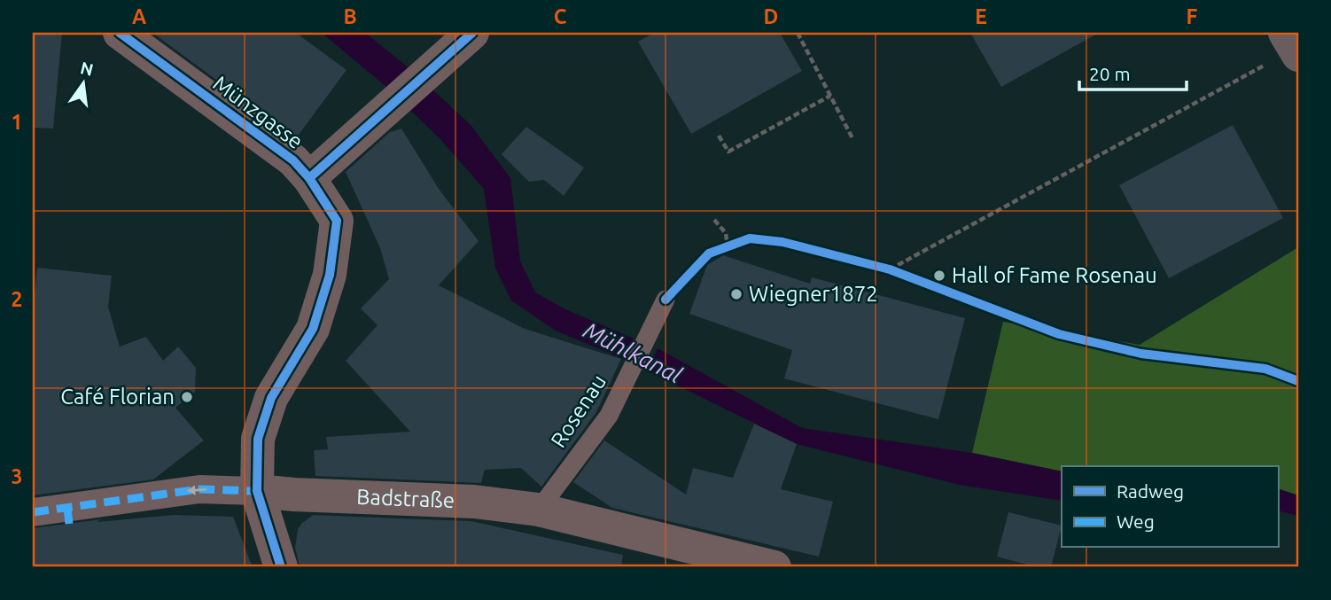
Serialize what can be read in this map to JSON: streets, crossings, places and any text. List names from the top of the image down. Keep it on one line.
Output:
{"streets":{"street":["Münzgasse","Badstraße"],"lane":["Rosenau"]},"crossings":[["Münzgasse","Badstraße"],["Rosenau","Badstraße"]],"water":["Mühlkanal"],"places":["Hall of Fame Rosenau","Wiegner1872","Café Florian"],"legend":["Radweg","Weg"],"scale_bar":"20 m","north":"top","grid":{"columns":["A","B","C","D","E","F"],"rows":["1","2","3"]}}
